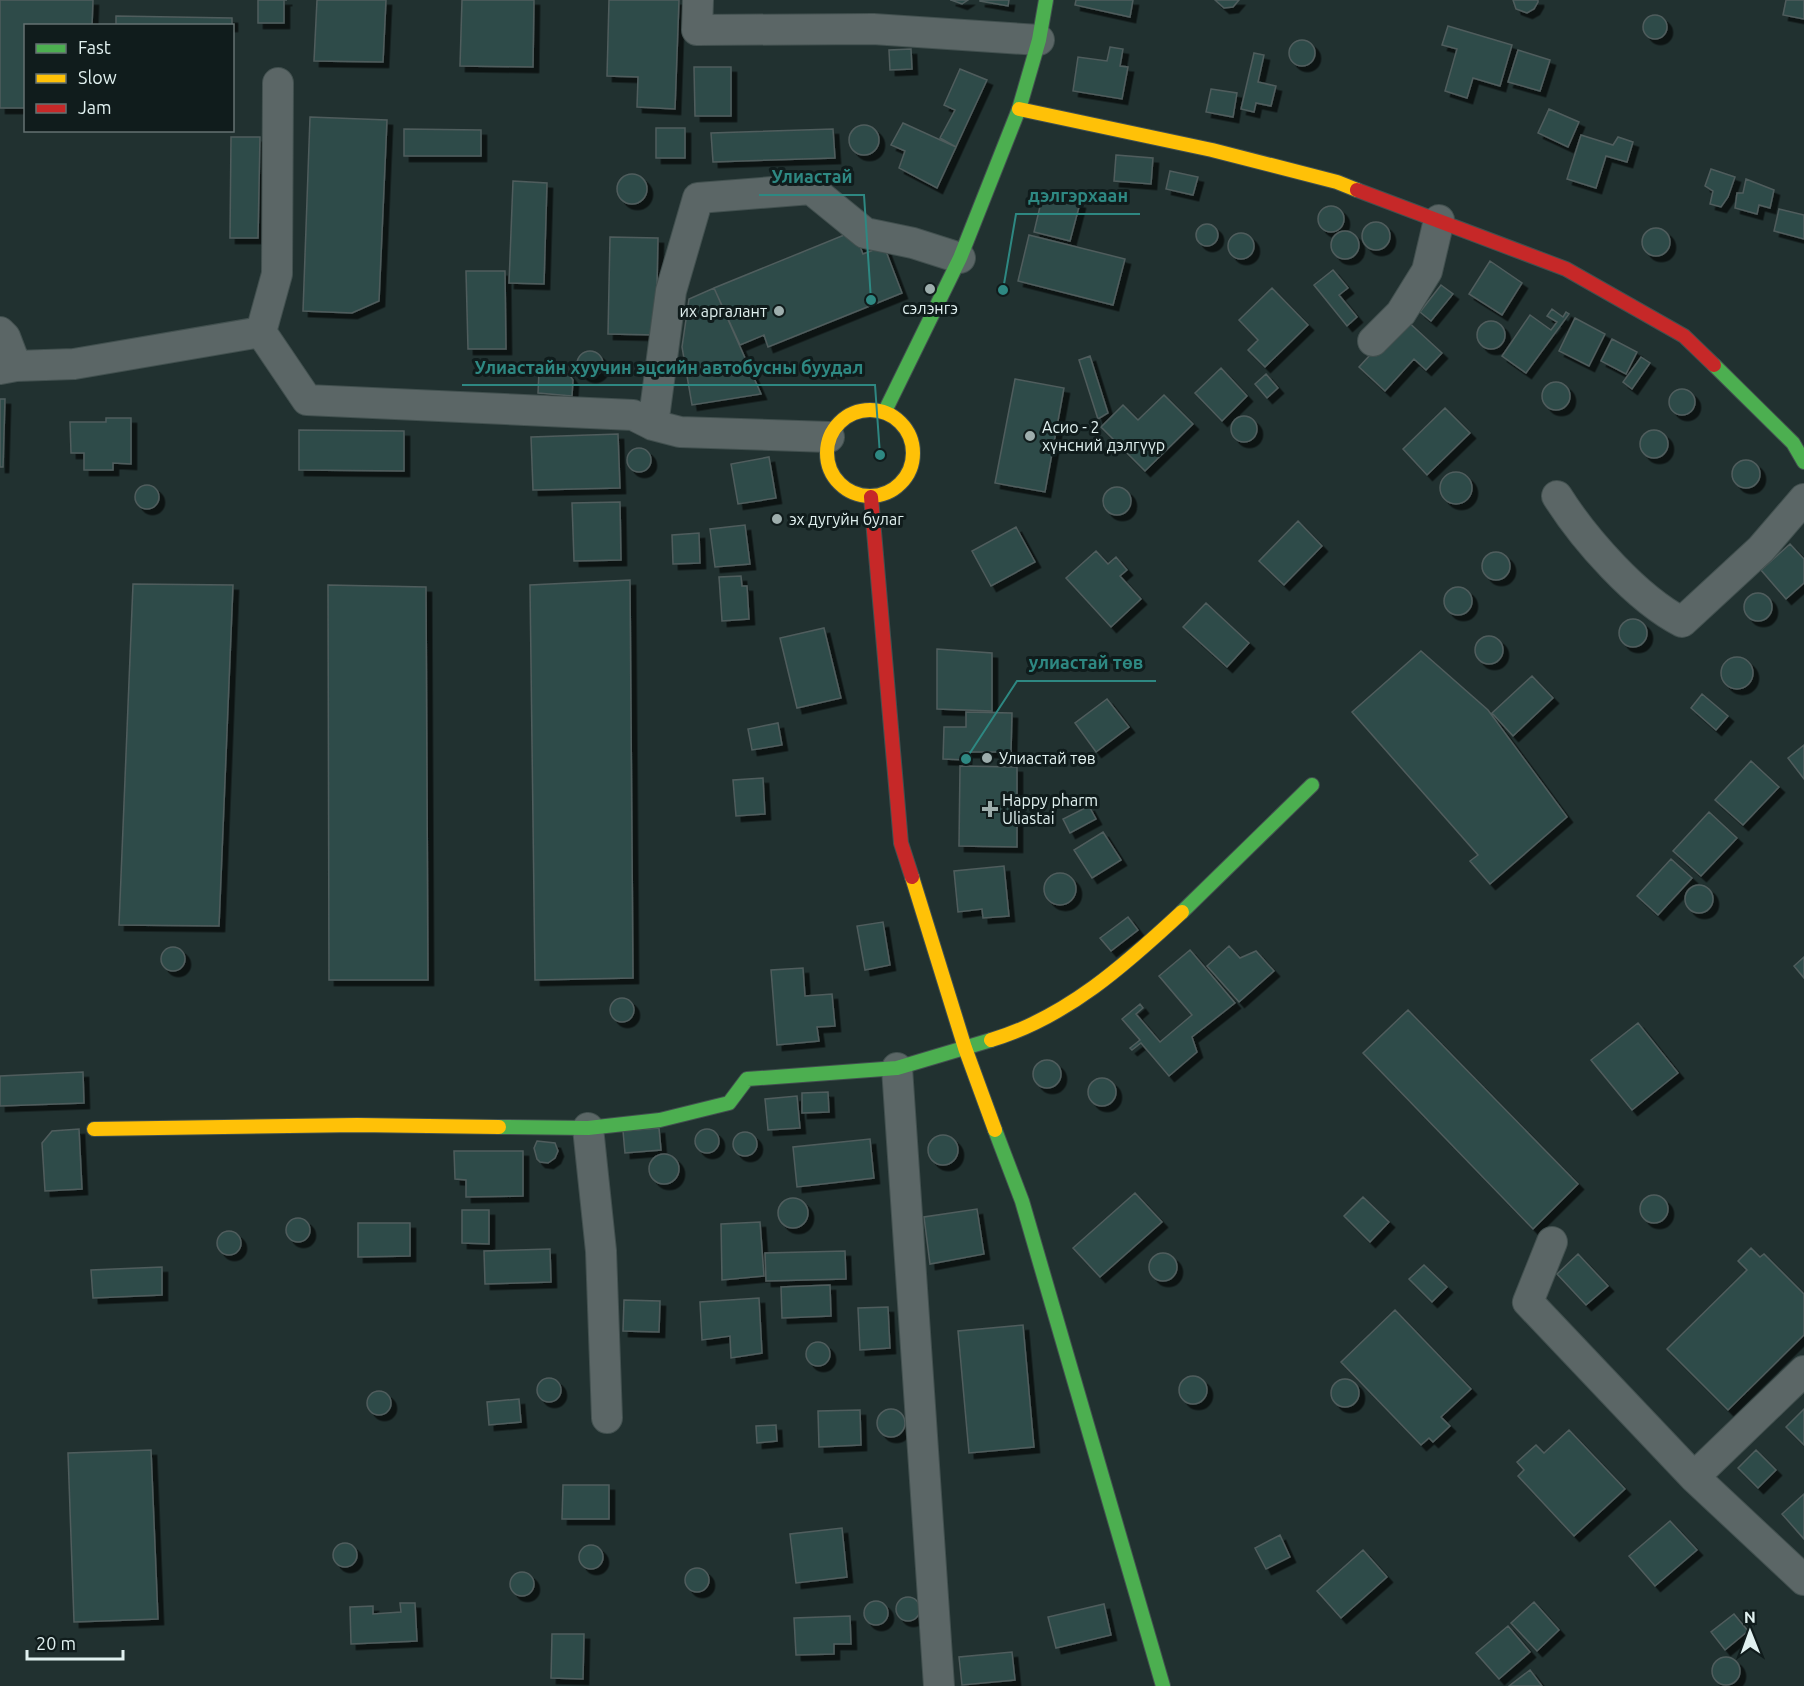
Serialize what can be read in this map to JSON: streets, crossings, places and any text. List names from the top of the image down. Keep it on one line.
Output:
{"places":{"other":["сэлэнгэ","дэлгэрхаан","Улиастай","их аргалант","Асио - 2 хүнсний дэлгүүр","Улиастайн хуучин эцсийн автобусны буудал","эх дугуйн булаг","Улиастай төв","улиастай төв"],"health":["Happy pharm Uliastai"]},"legend":["Fast","Slow","Jam"],"scale_bar":"20 m","north":"top"}
